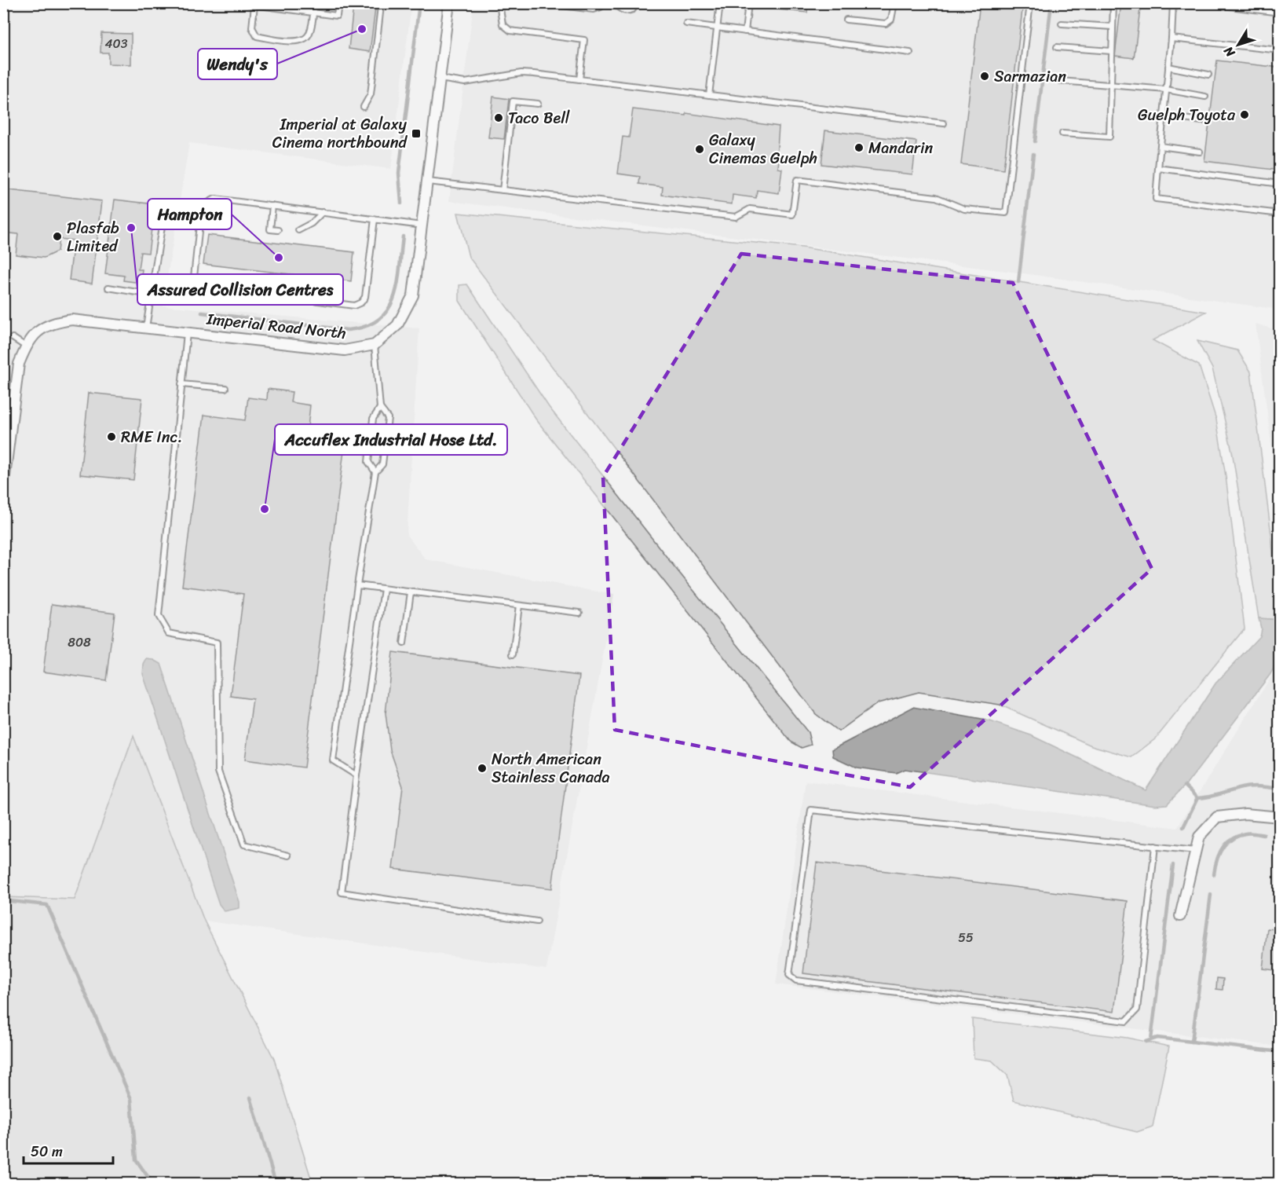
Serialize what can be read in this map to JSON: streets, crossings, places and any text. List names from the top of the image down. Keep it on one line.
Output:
{"streets":{"street":["Imperial Road North"]},"places":{"other":["Wendy's","Sarmazian","Guelph Toyota","Taco Bell","Mandarin","Galaxy Cinemas Guelph","Assured Collision Centres","Plasfab Limited","Hampton","RME Inc.","Accuflex Industrial Hose Ltd.","North American Stainless Canada"],"transit":["Imperial at Galaxy Cinema northbound"]},"house_numbers":["403","808","55"],"scale_bar":"50 m","north":"bottom left"}
